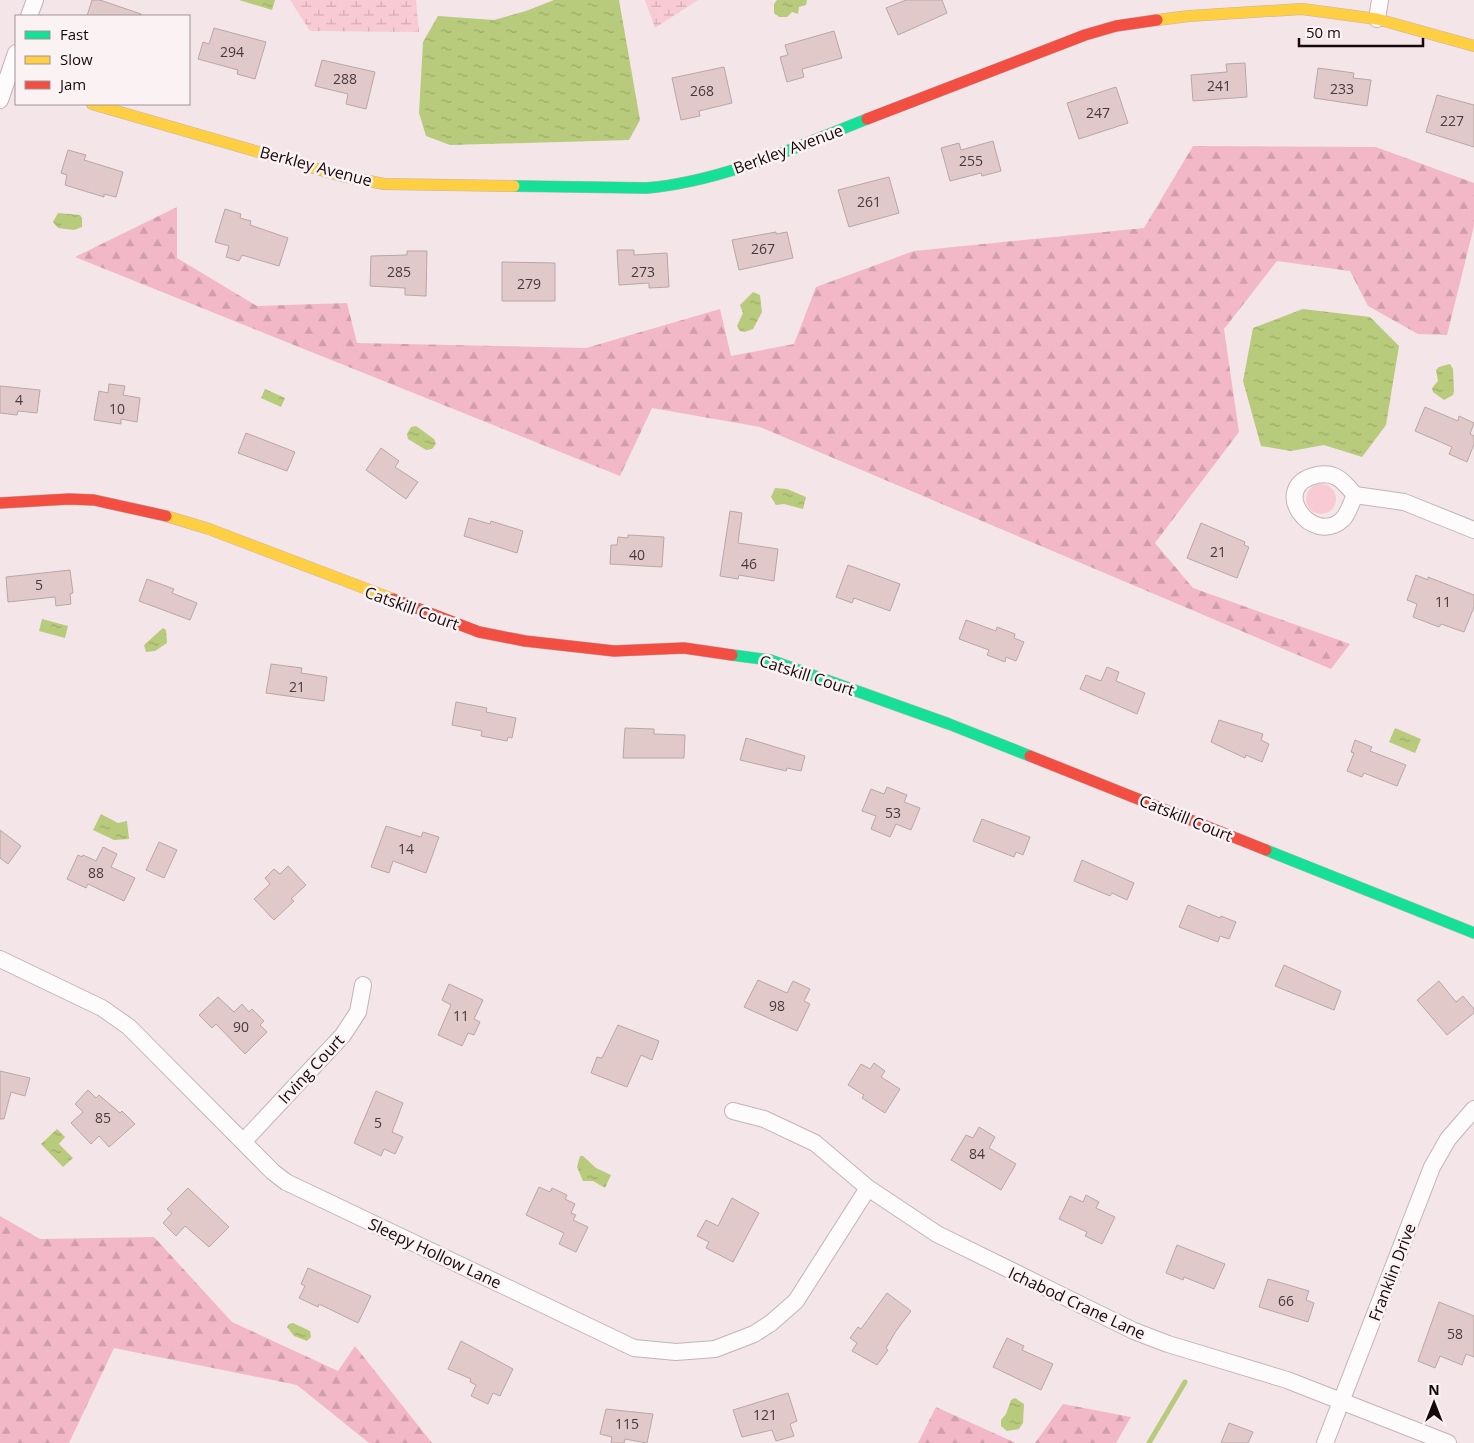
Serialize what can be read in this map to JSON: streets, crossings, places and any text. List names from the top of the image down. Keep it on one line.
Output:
{"streets":{"street":["Berkley Avenue","Catskill Court","Irving Court","Sleepy Hollow Lane","Franklin Drive","Ichabod Crane Lane"]},"crossings":[["Irving Court","Sleepy Hollow Lane"],["Sleepy Hollow Lane","Ichabod Crane Lane"],["Franklin Drive","Ichabod Crane Lane"]],"house_numbers":["294","288","241","233","268","247","227","255","261","267","285","273","279","4","10","21","40","46","5","11","21","53","14","88","98","11","90","85","5","84","66","58","121","115"],"legend":["Fast","Slow","Jam"],"scale_bar":"50 m","north":"top"}
